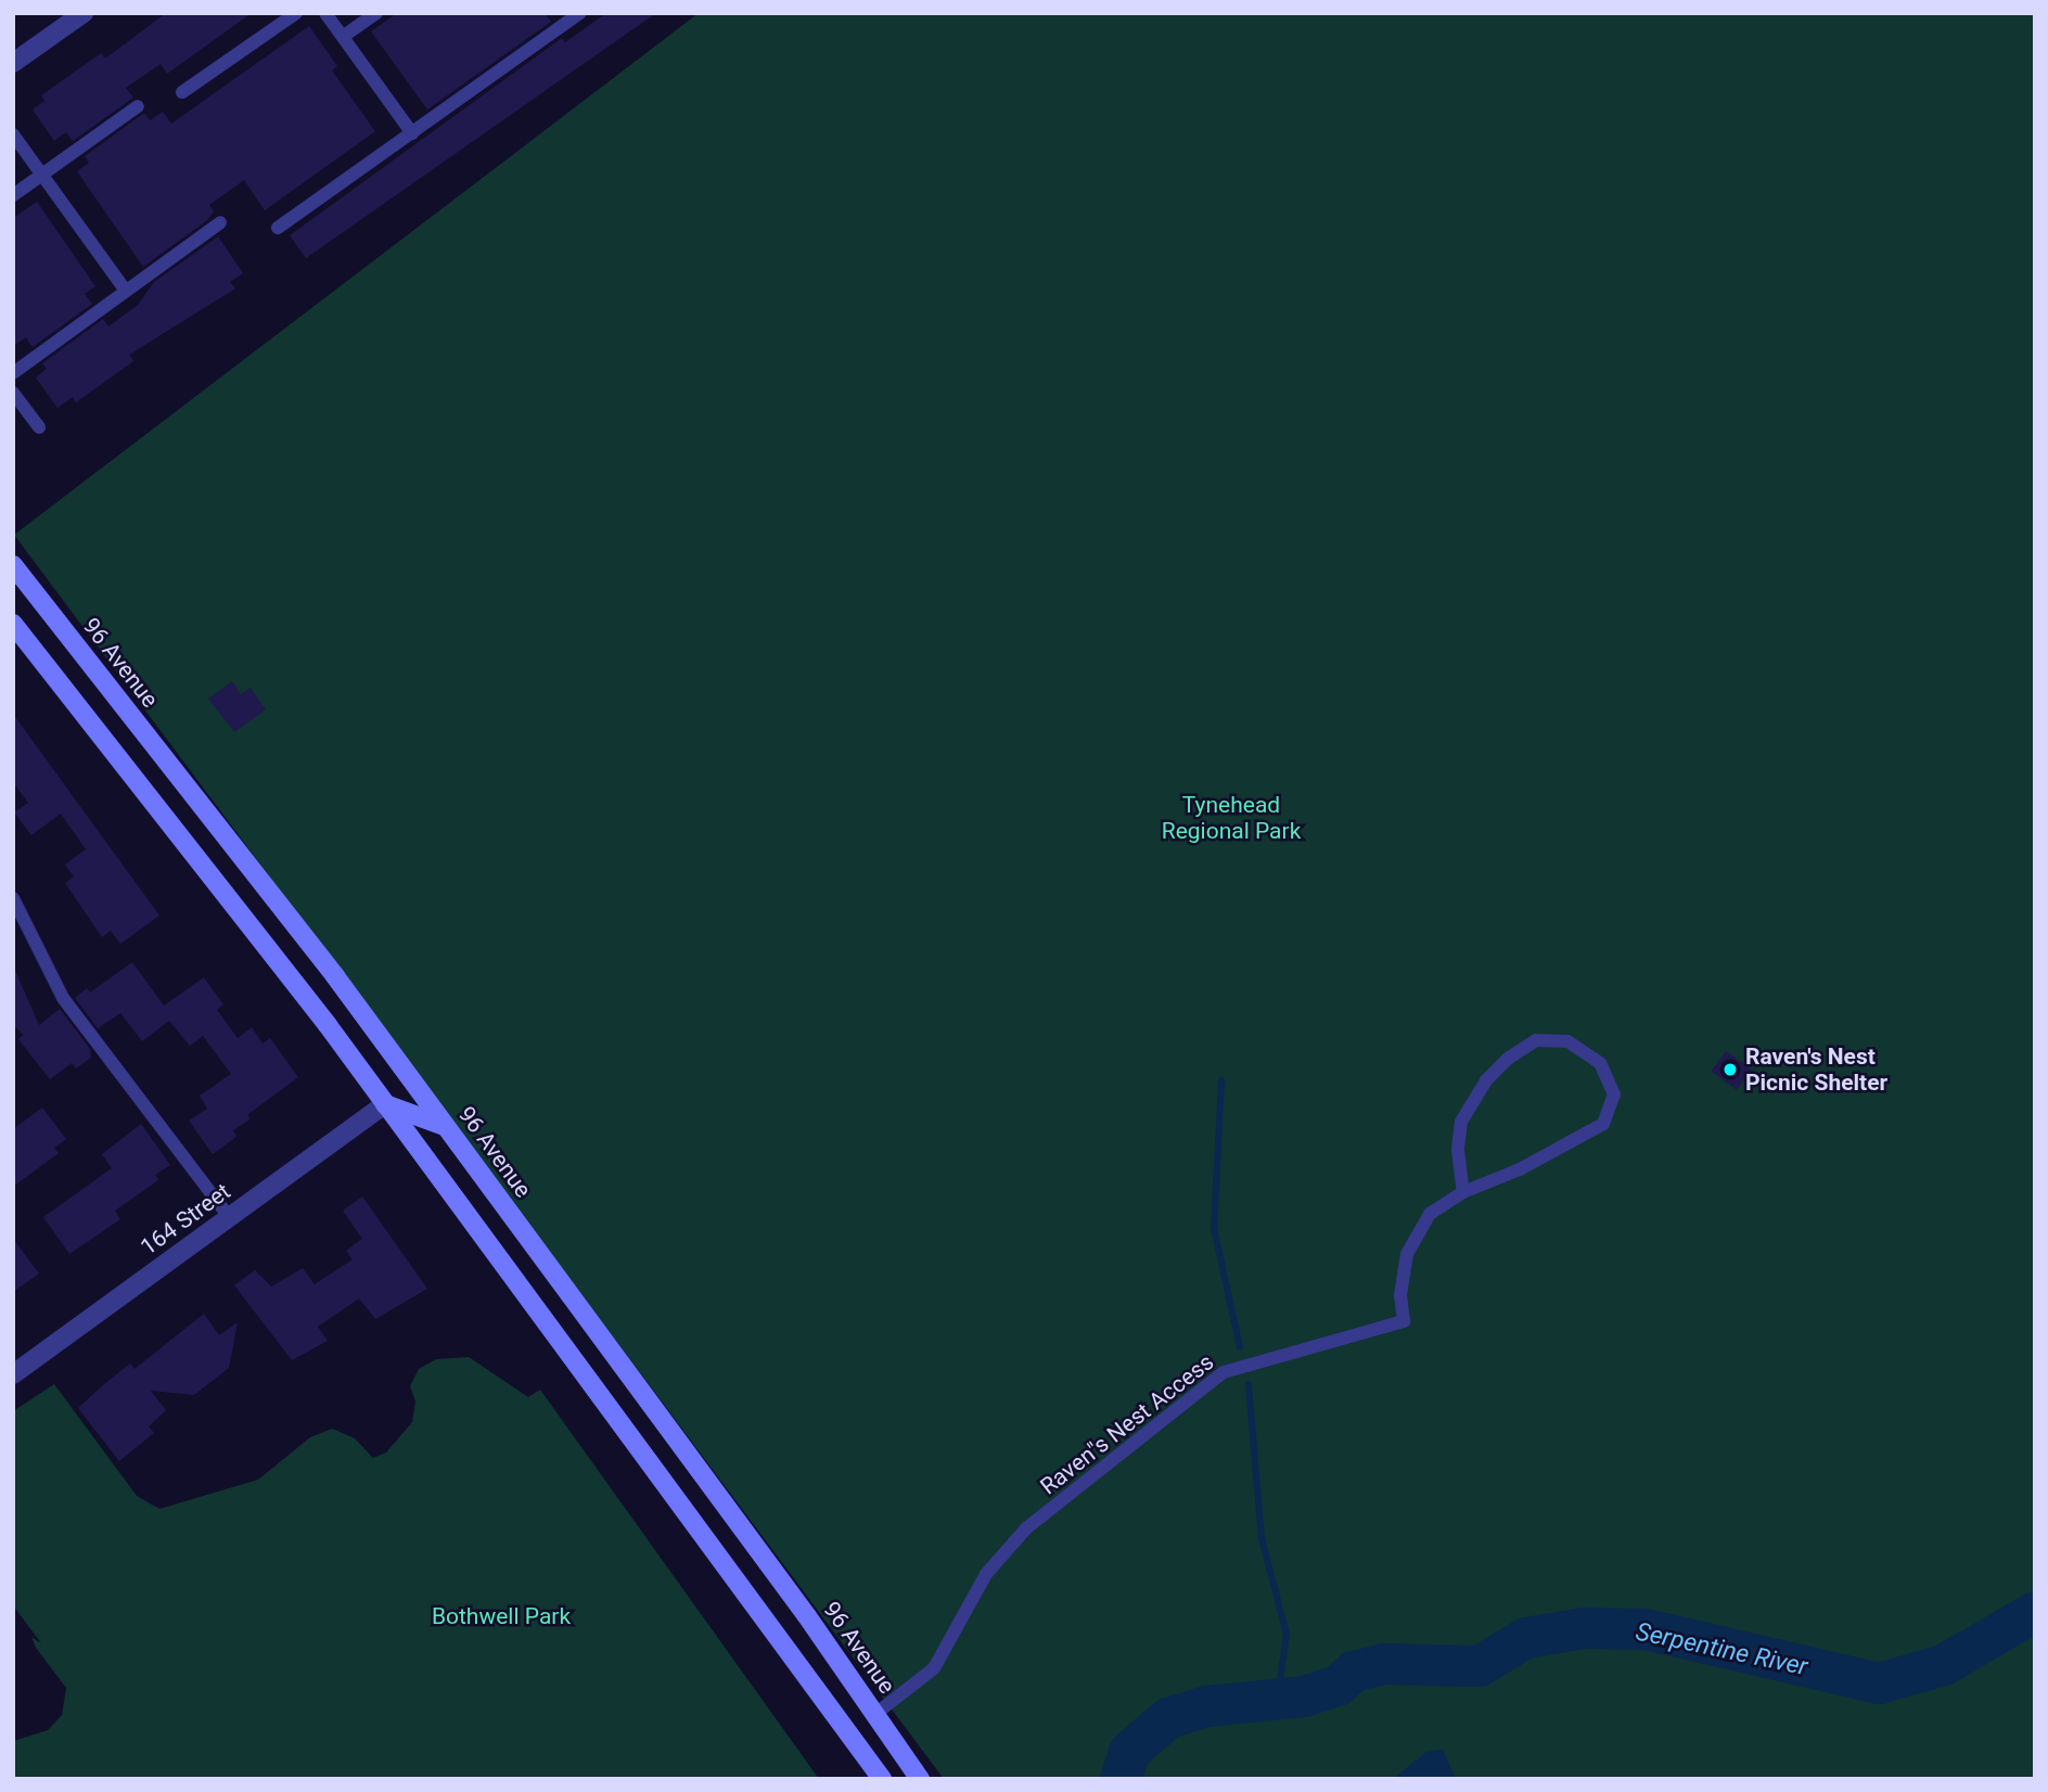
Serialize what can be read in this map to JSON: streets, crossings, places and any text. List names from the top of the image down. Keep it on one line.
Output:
{"streets":{"main road":["96 Avenue"],"street":["164 Street"],"lane":["Raven\"s Nest Access"]},"crossings":[["96 Avenue","Raven\"s Nest Access"]],"water":["Serpentine River"],"parks":["Tynehead Regional Park","Bothwell Park"],"places":["Raven's Nest Picnic Shelter"]}
